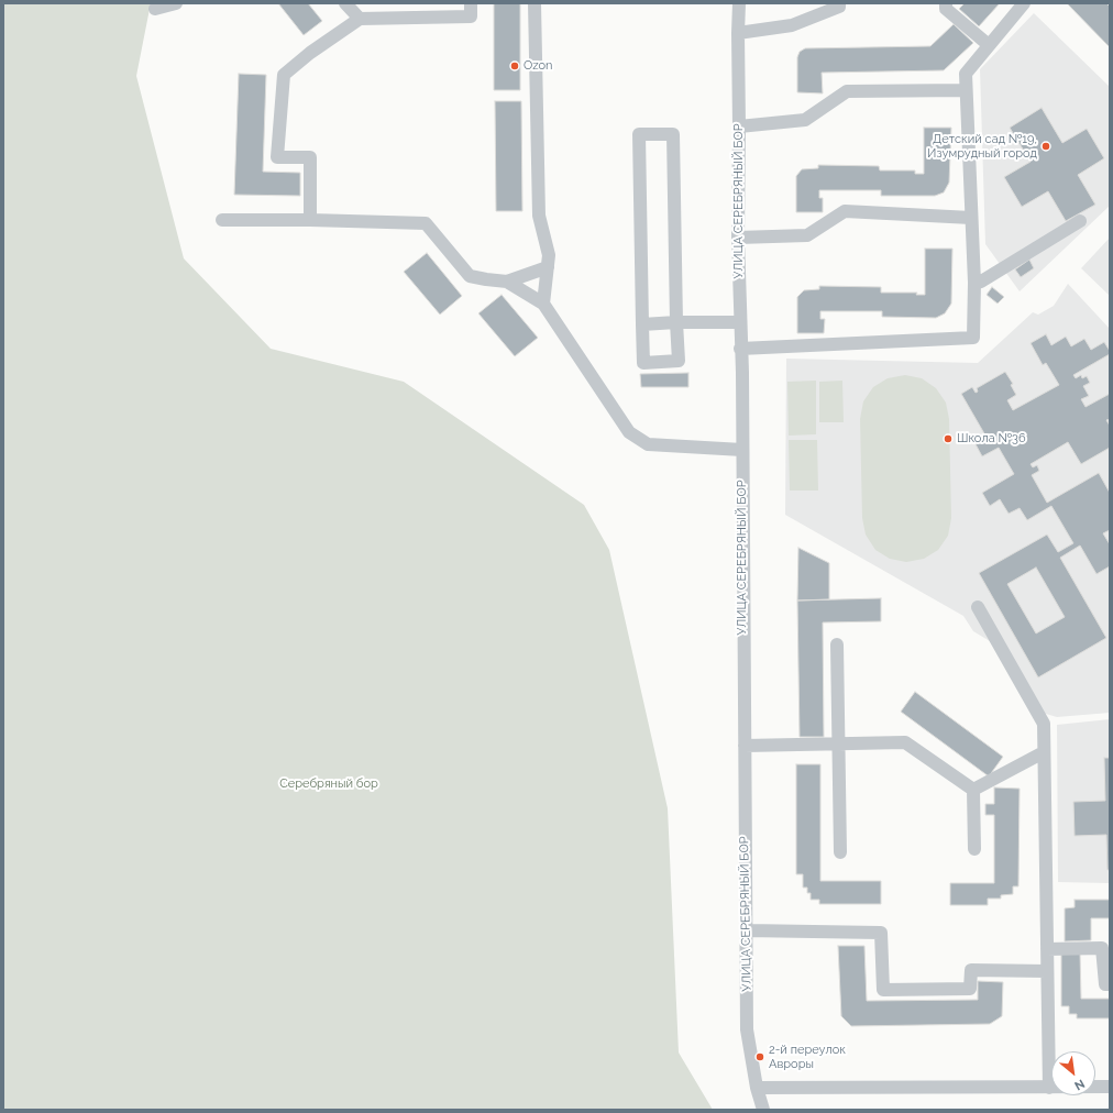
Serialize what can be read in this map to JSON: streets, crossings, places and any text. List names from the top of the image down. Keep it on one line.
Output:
{"streets":{"street":["УЛИЦА СЕРЕБРЯНЫЙ БОР"]},"parks":["Серебряный бор"],"places":["Ozon","Детский сад №19, Изумрудный город","Школа №36","2-й переулок Авроры"],"north":"bottom right"}
